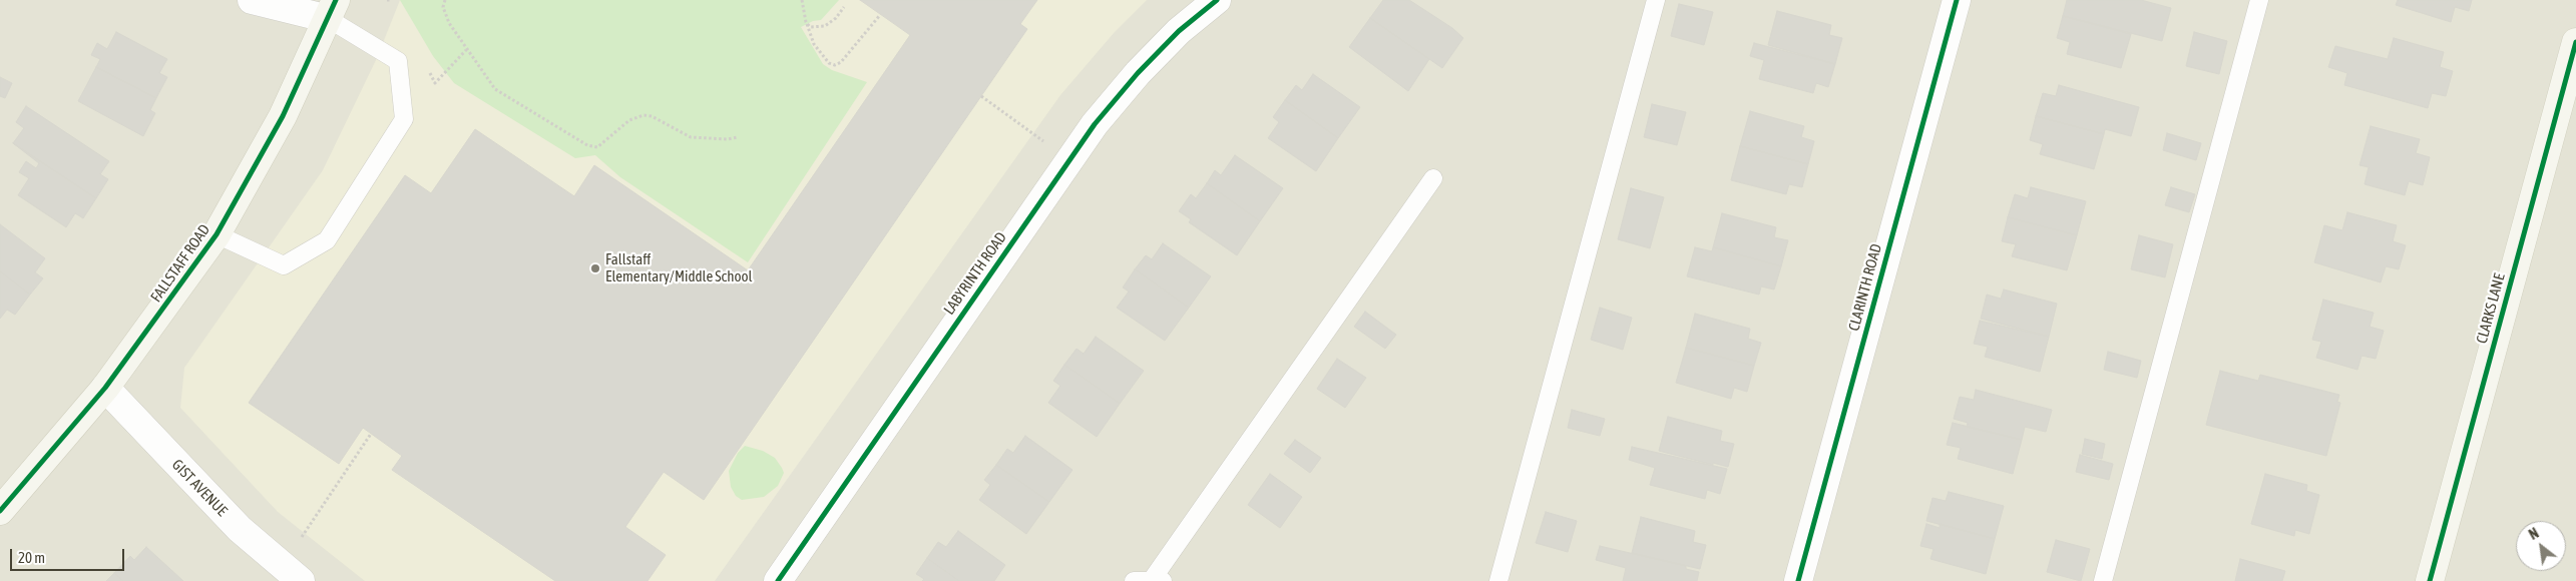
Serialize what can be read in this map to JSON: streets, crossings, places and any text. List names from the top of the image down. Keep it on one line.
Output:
{"streets":{"street":["FALLSTAFF ROAD","LABYRINTH ROAD","CLARINTH ROAD","CLARKS LANE","GIST AVENUE"]},"crossings":[["FALLSTAFF ROAD","GIST AVENUE"]],"places":["Fallstaff Elementary/Middle School"],"scale_bar":"20 m","north":"top left"}
